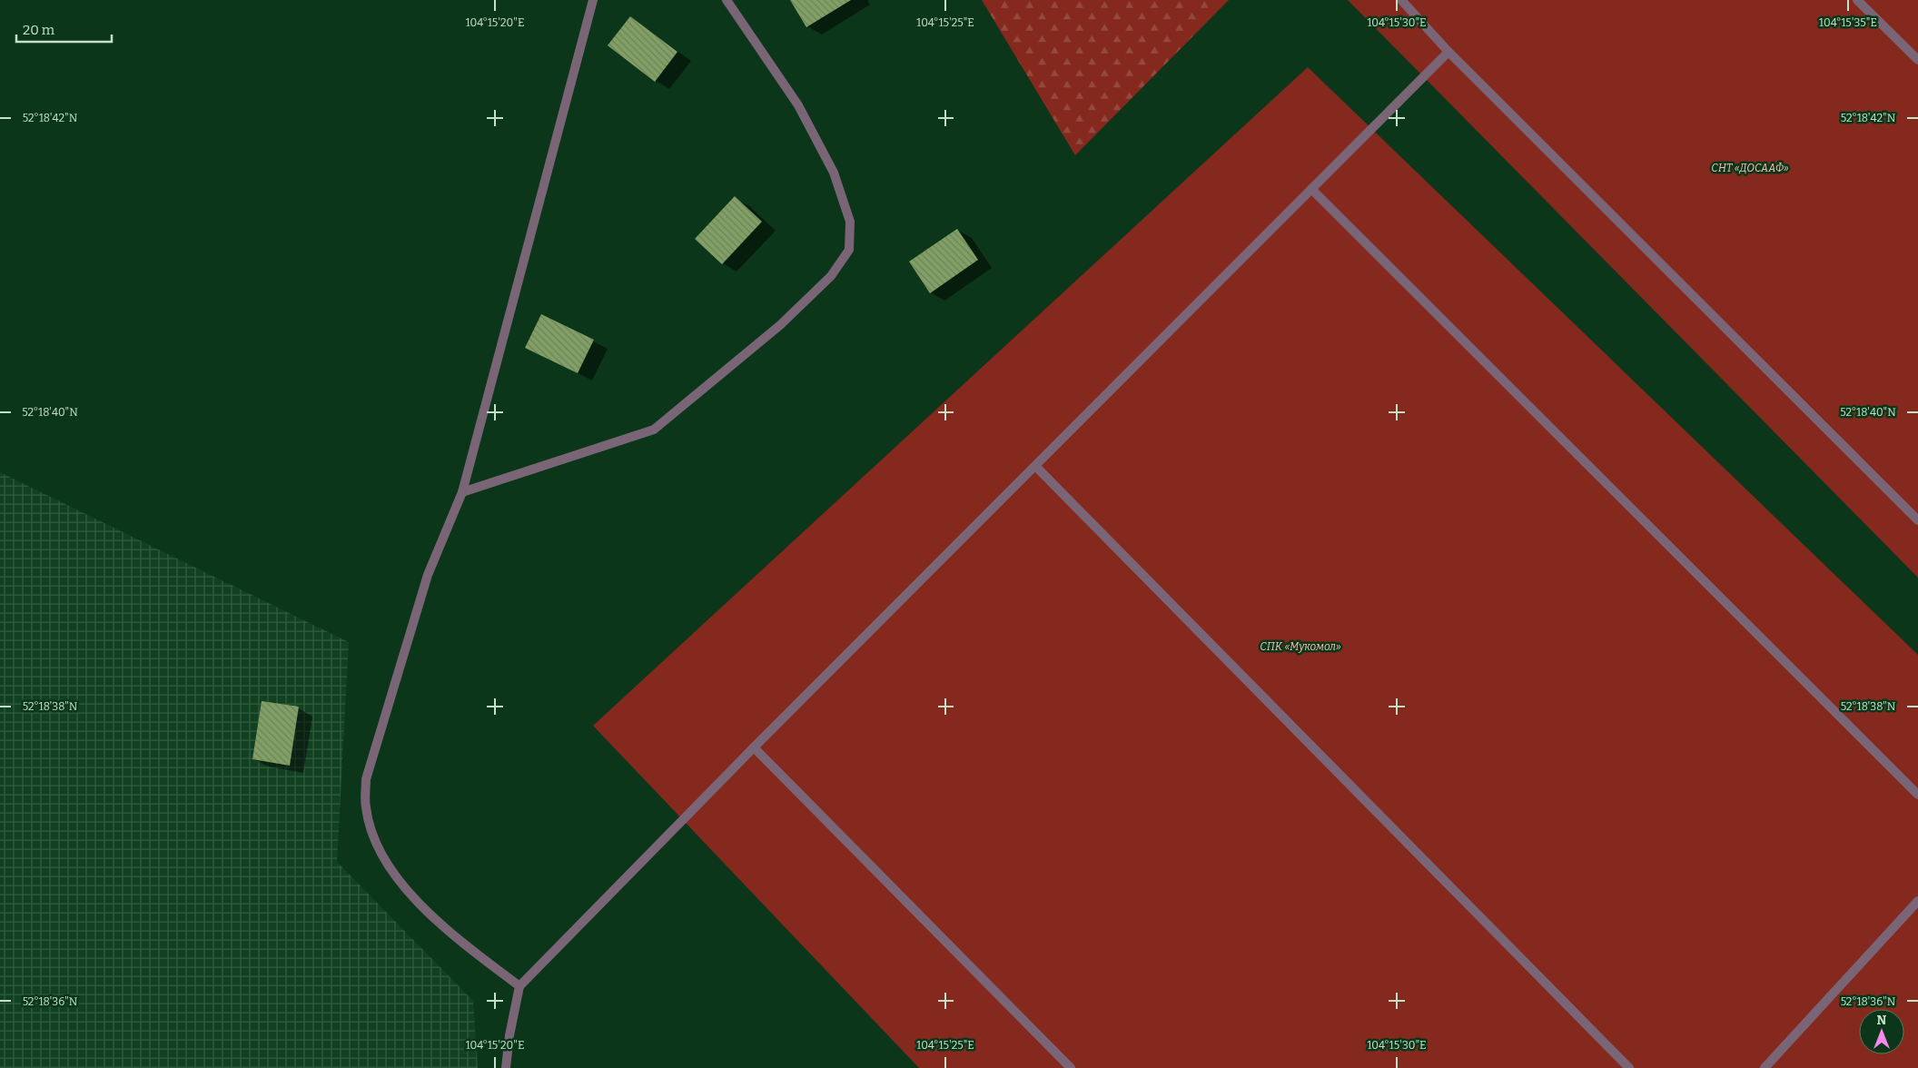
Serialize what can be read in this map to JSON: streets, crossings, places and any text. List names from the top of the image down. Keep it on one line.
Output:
{"parks":["СНТ «ДОСААФ»","СПК «Мукомол»"],"scale_bar":"20 m","north":"top","coordinates":["104°15'20\"E","104°15'25\"E","104°15'30\"E","104°15'35\"E","52°18'42\"N","52°18'40\"N","52°18'38\"N","52°18'36\"N"]}
